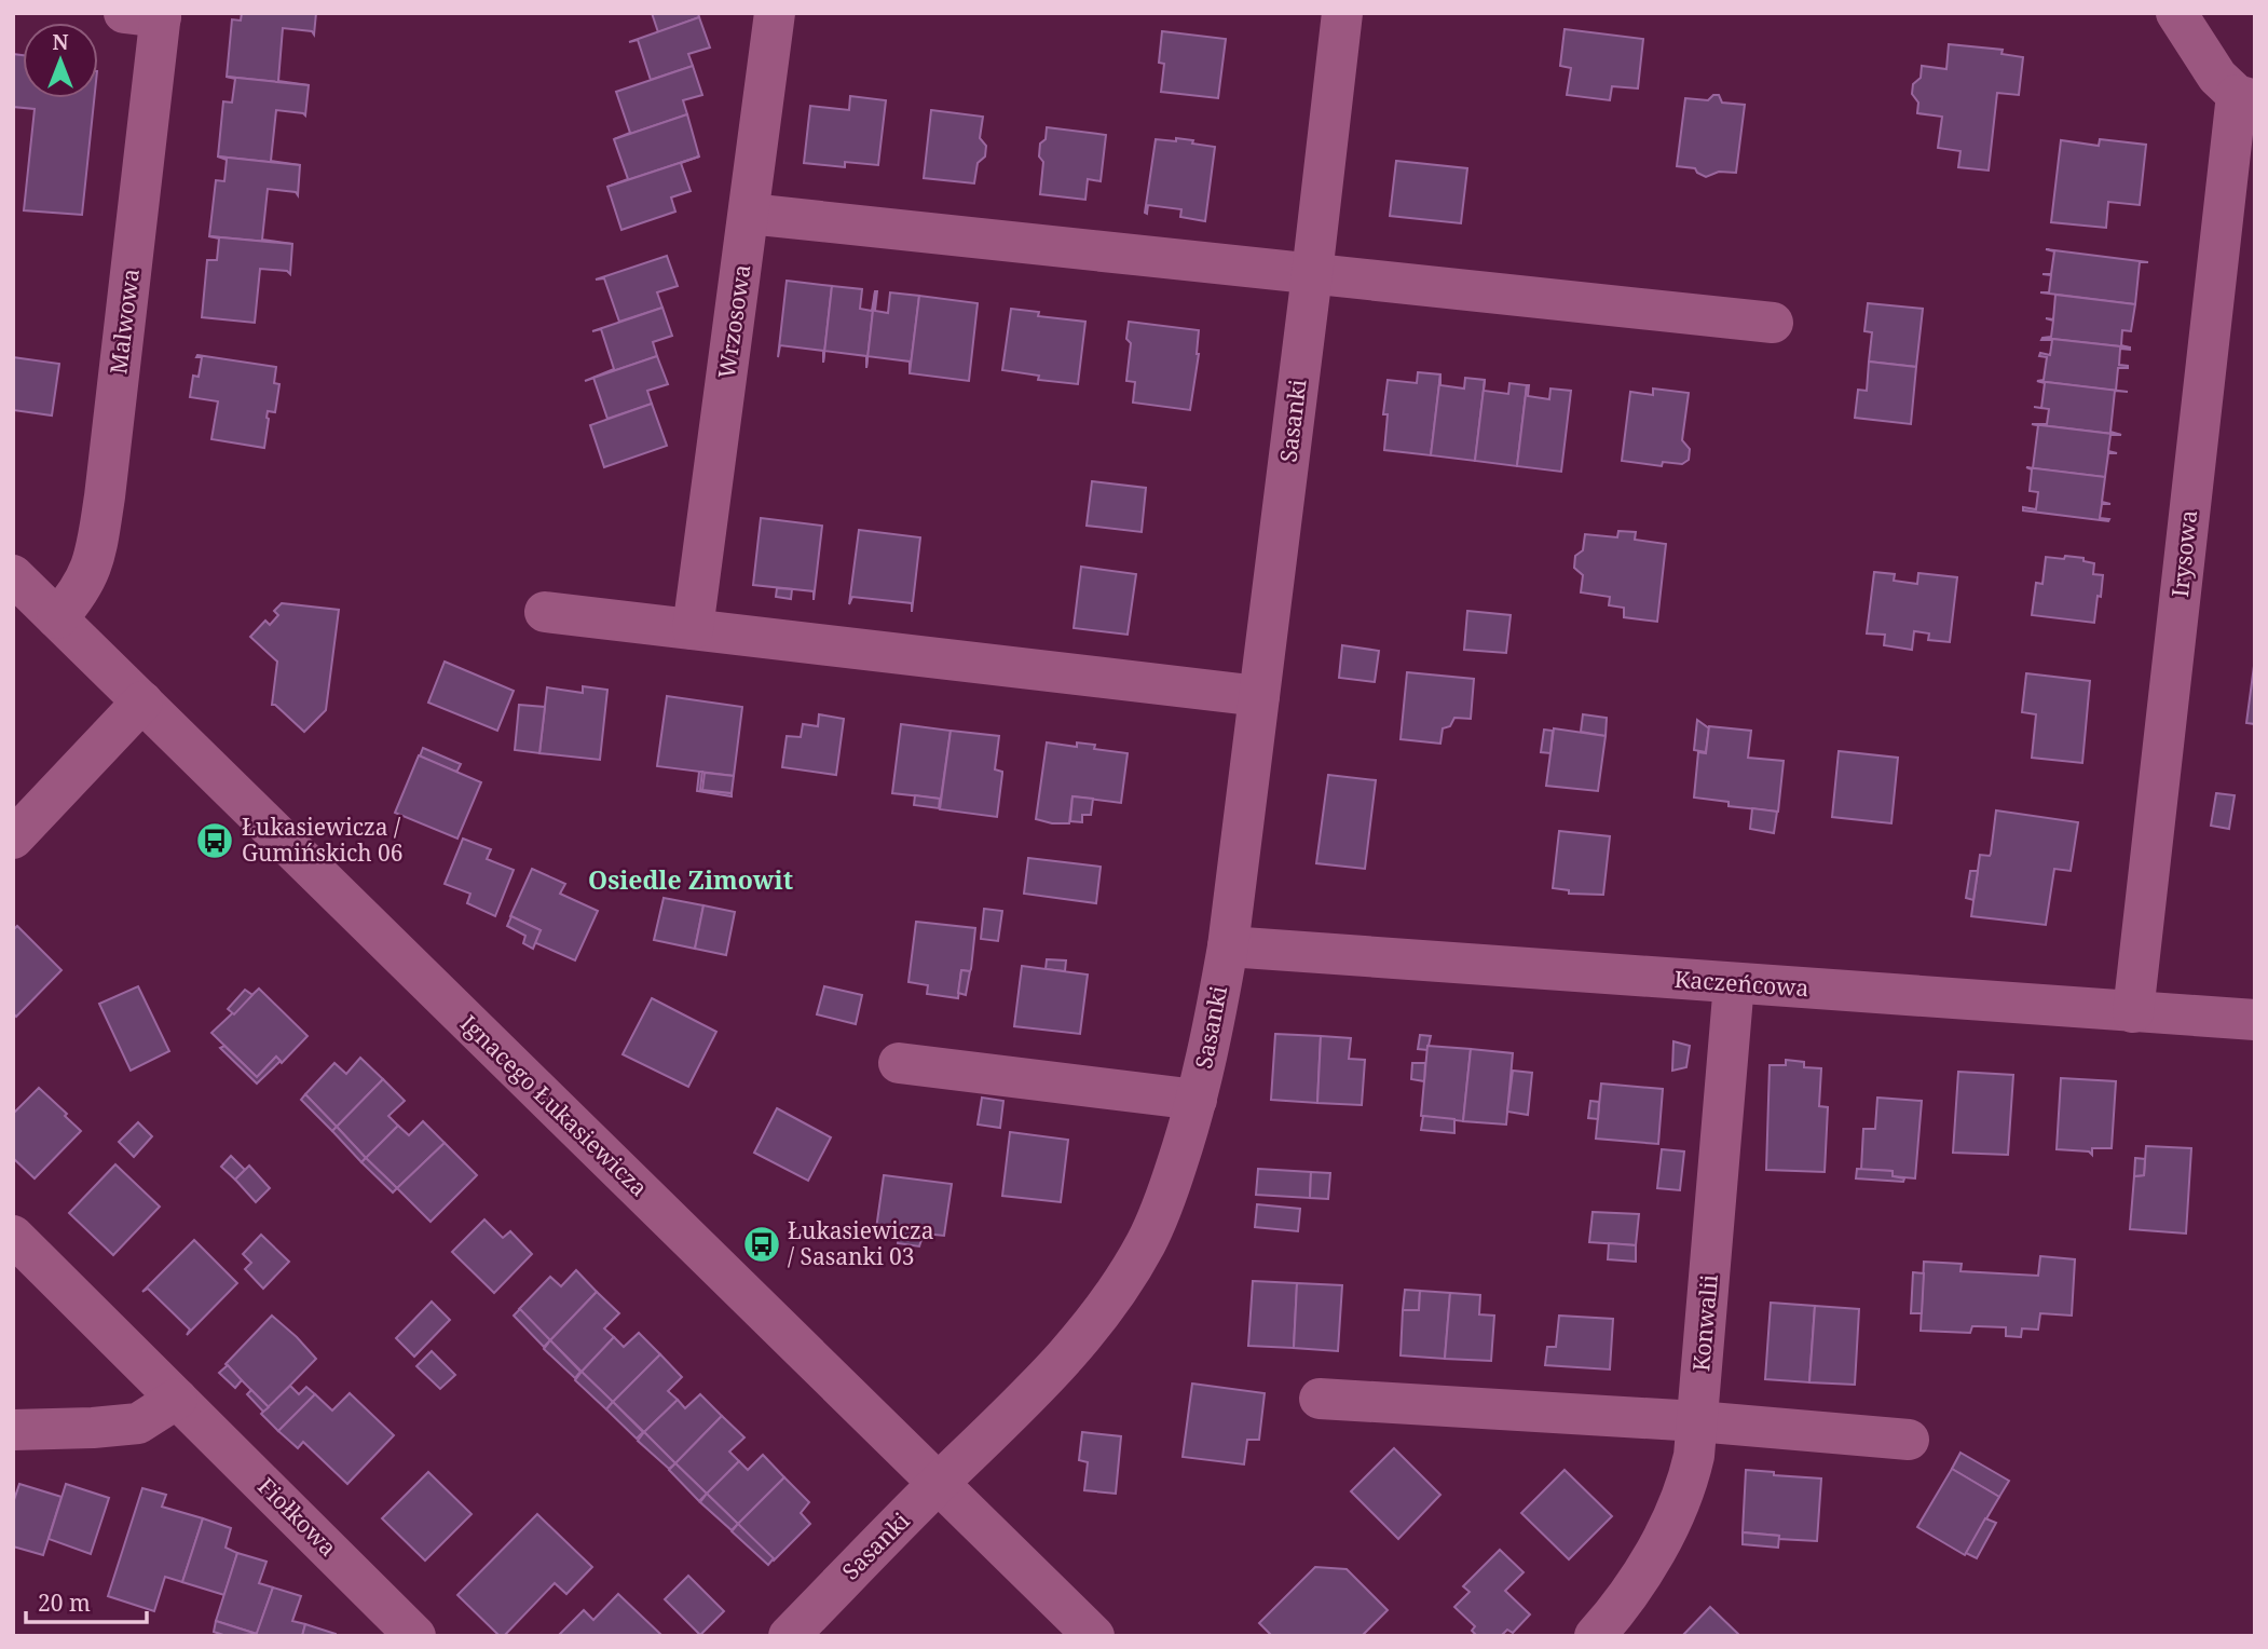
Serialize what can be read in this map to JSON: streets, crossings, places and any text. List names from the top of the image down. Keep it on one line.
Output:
{"streets":{"street":["Malwowa","Wrzosowa","Sasanki","Irysowa","Kaczeńcowa","Ignacego Łukasiewicza","Konwalii","Fiołkowa"]},"crossings":[["Malwowa","Ignacego Łukasiewicza"],["Sasanki","Kaczeńcowa"],["Sasanki","Ignacego Łukasiewicza"],["Irysowa","Kaczeńcowa"],["Kaczeńcowa","Konwalii"]],"districts":["Osiedle Zimowit"],"places":{"bus stop":["Łukasiewicza / Gumińskich 06","Łukasiewicza / Sasanki 03"]},"scale_bar":"20 m","north":"top"}
